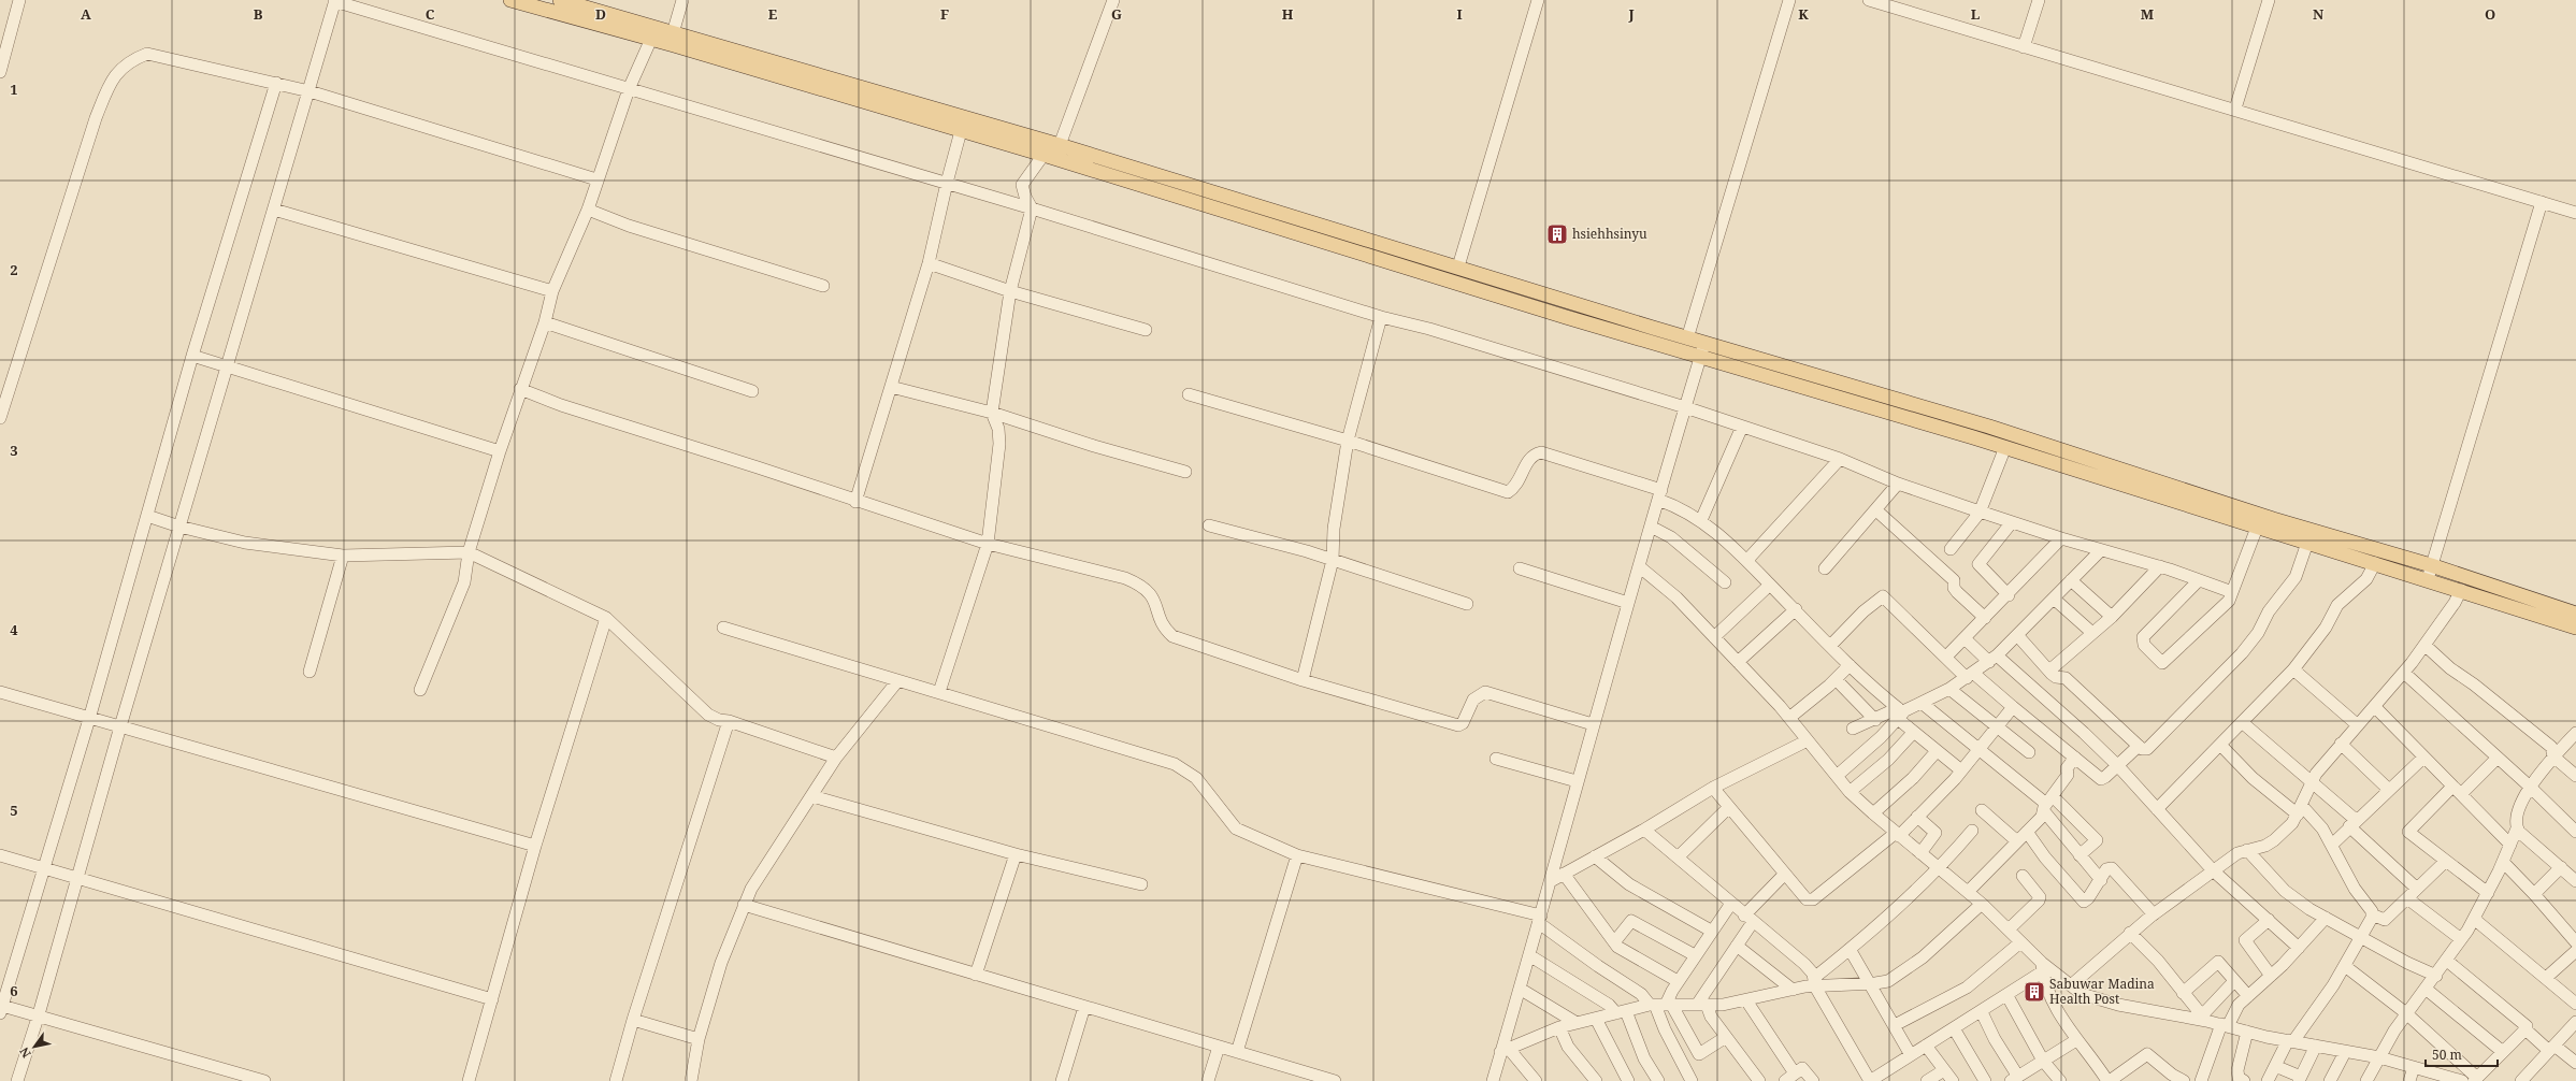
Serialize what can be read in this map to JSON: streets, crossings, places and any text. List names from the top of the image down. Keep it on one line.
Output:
{"places":{"building":["hsiehhsinyu","Sabuwar Madina Health Post"]},"scale_bar":"50 m","north":"bottom left","grid":{"columns":["A","B","C","D","E","F","G","H","I","J","K","L","M","N","O"],"rows":["1","2","3","4","5","6"]}}
